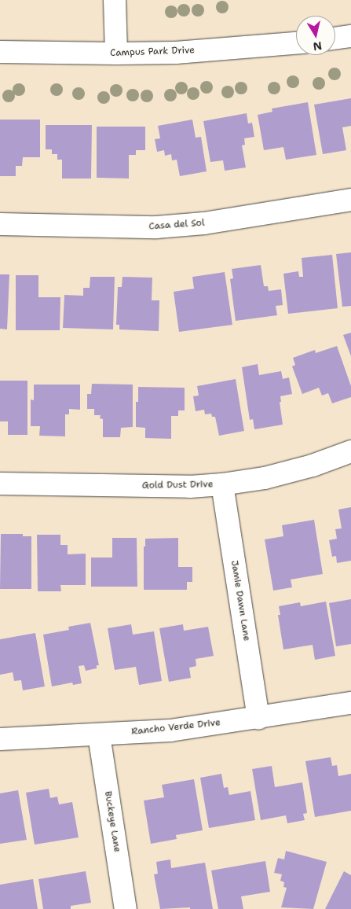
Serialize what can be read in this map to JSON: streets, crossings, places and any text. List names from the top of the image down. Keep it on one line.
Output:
{"streets":{"street":["Campus Park Drive","Casa del Sol","Gold Dust Drive","Jamie Dawn Lane","Rancho Verde Drive","Buckeye Lane"]},"crossings":[["Gold Dust Drive","Jamie Dawn Lane"],["Jamie Dawn Lane","Rancho Verde Drive"],["Rancho Verde Drive","Buckeye Lane"]],"north":"bottom"}
